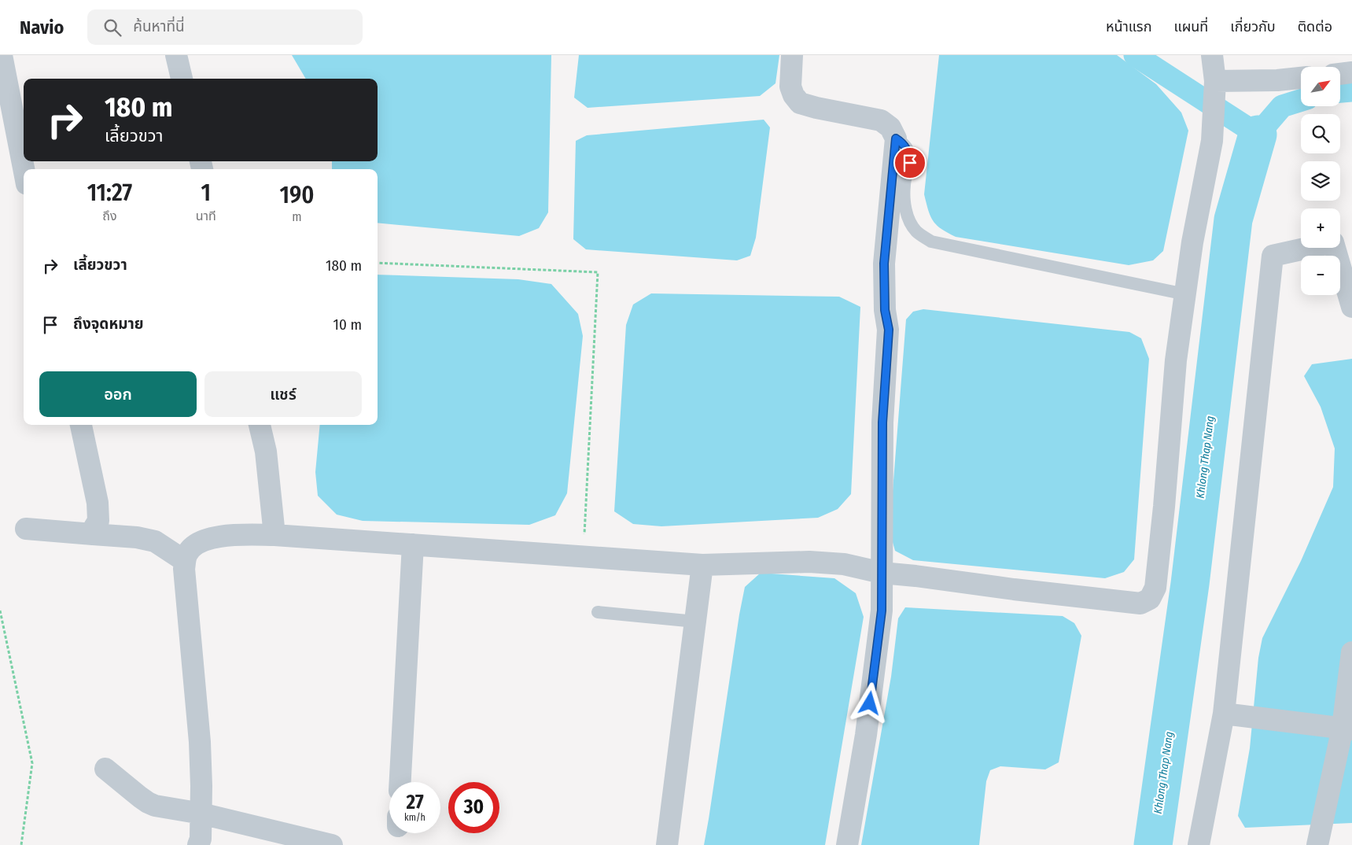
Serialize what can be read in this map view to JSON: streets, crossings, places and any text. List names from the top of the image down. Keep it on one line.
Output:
{"water":["Khlong Thap Nang"],"north":"top right","page":{"header":"Navio","search":"ค้นหาที่นี่","nav":["หน้าแรก","แผนที่","เกี่ยวกับ","ติดต่อ"],"map_buttons":["+","−"],"turn":["180 m","เลี้ยวขวา"],"eta":["11:27","ถึง","1","นาที","190","m"],"list":[{"name":"เลี้ยวขวา","value":"180 m"},{"name":"ถึงจุดหมาย","value":"10 m"}],"buttons":["ออก","แชร์"],"speed":"27 km/h","limit":"30"}}
